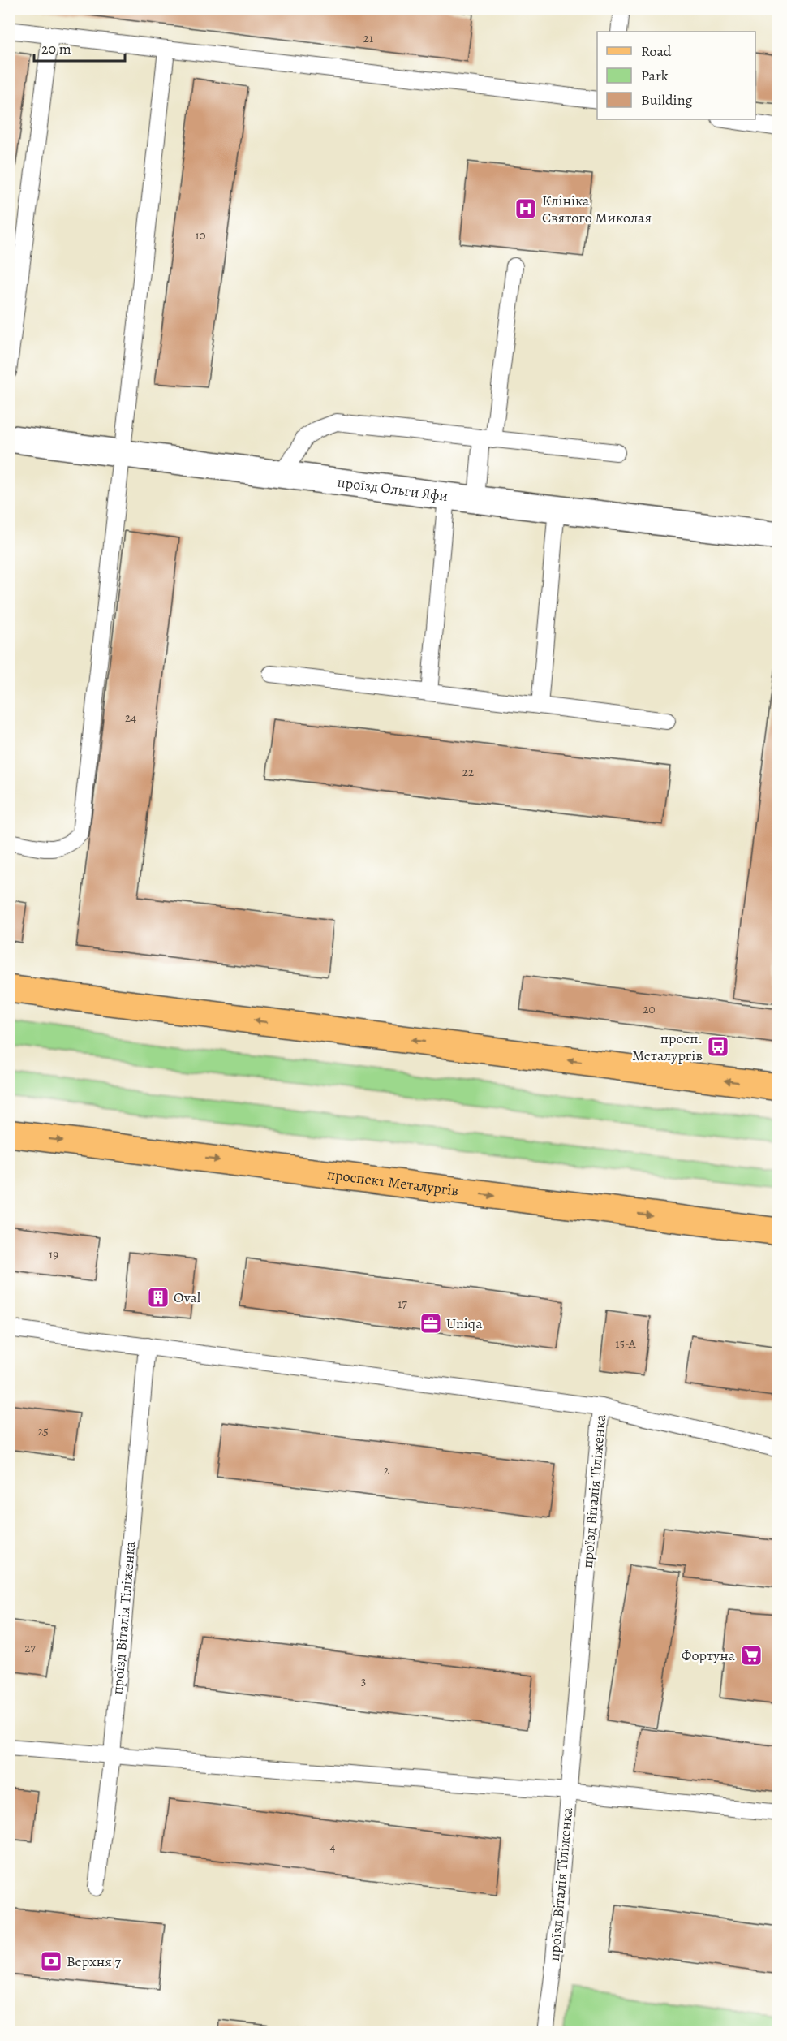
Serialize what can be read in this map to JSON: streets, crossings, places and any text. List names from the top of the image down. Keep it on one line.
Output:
{"streets":{"main road":["проспект Металургів"],"street":["проїзд Ольги Яфи"],"lane":["проїзд Віталія Тіліженка"]},"places":{"hospital":["Клініка Святого Миколая"],"bus stop":["просп. Металургів"],"building":["Oval"],"office":["Uniqa"],"supermarket":["Фортуна"],"bank":["Верхня 7"]},"house_numbers":["21","10","24","22","20","19","17","15-А","25","2","27","3","4"],"legend":["Road","Park","Building"],"scale_bar":"20 m"}
